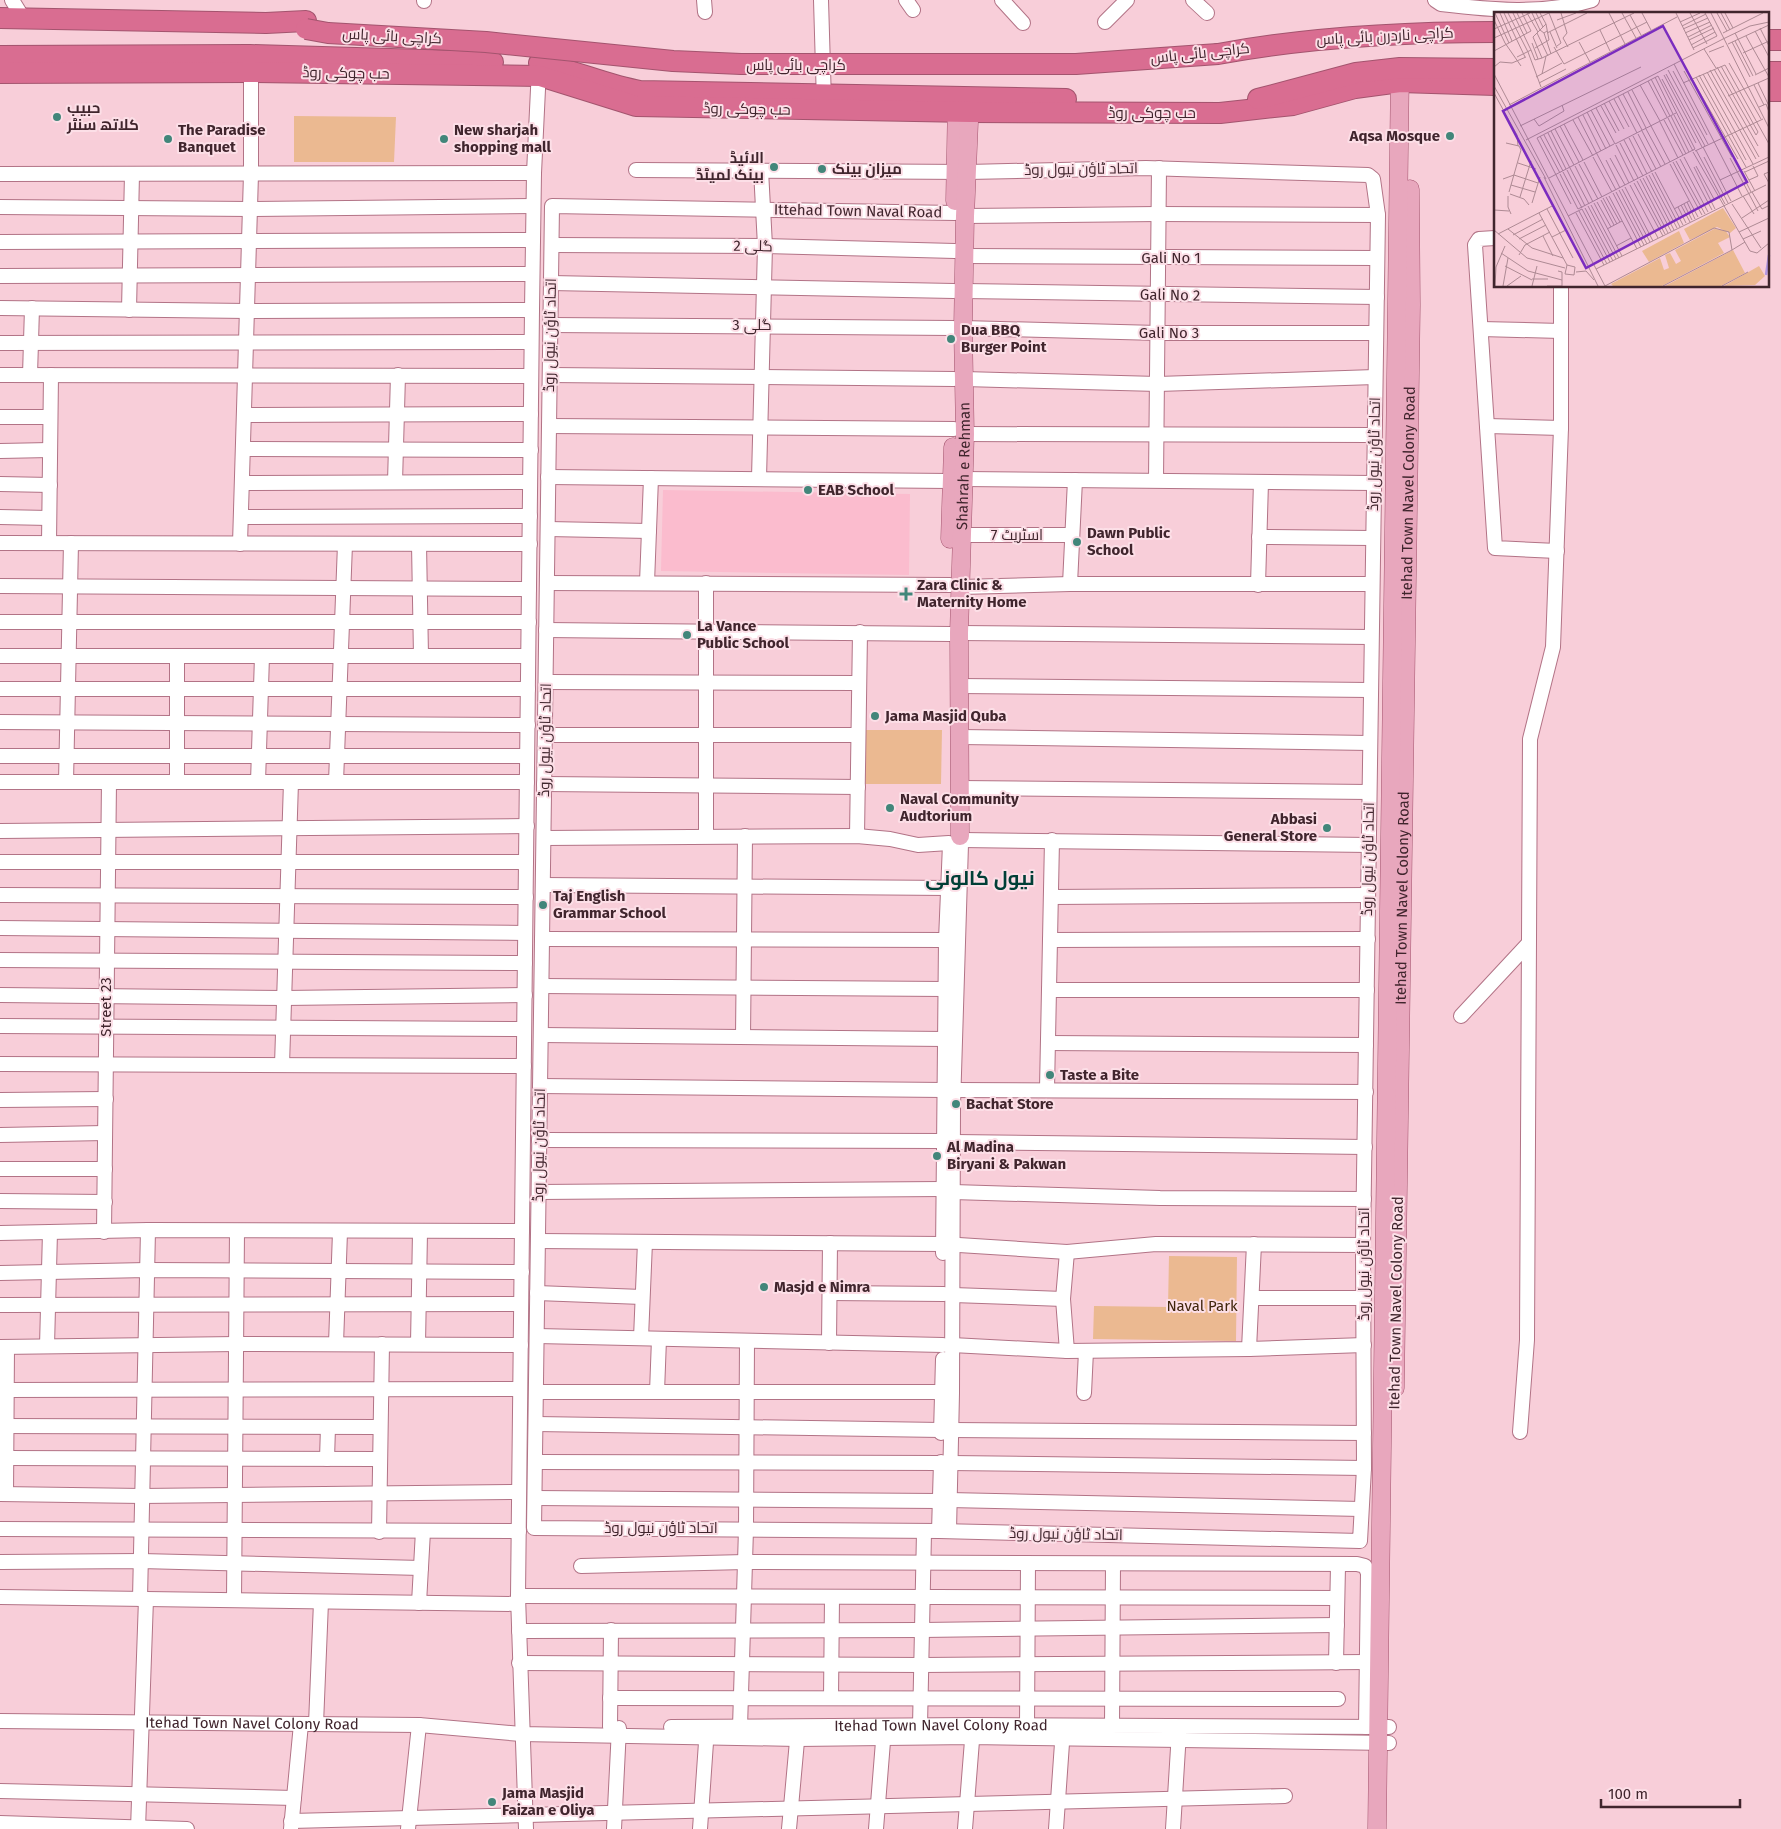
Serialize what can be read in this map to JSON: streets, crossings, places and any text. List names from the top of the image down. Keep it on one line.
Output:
{"streets":{"highway":["کراچی بائی پاس","کراچی ناردرن بائی پاس","حب چوکی روڈ"],"main road":["Shahrah e Rehman","Itehad Town Navel Colony Road"],"street":["اتحاد ٹاؤن نیول روڈ","Ittehad Town Naval Road","گلی 2","Gali No 1","Gali No 2","گلی 3","Gali No 3","اسٹریٹ 7","Street 23"]},"crossings":[["کراچی بائی پاس","کراچی ناردرن بائی پاس"],["اتحاد ٹاؤن نیول روڈ","Ittehad Town Naval Road"],["اتحاد ٹاؤن نیول روڈ","گلی 2"],["اتحاد ٹاؤن نیول روڈ","Gali No 1"],["اتحاد ٹاؤن نیول روڈ","Gali No 2"],["اتحاد ٹاؤن نیول روڈ","گلی 3"],["اتحاد ٹاؤن نیول روڈ","Gali No 3"],["اتحاد ٹاؤن نیول روڈ","Shahrah e Rehman"],["Ittehad Town Naval Road","Shahrah e Rehman"],["گلی 2","Gali No 1"],["گلی 2","Shahrah e Rehman"],["Gali No 1","Shahrah e Rehman"],["Gali No 2","Shahrah e Rehman"],["گلی 3","Gali No 3"],["گلی 3","Shahrah e Rehman"],["Gali No 3","Shahrah e Rehman"],["Shahrah e Rehman","اسٹریٹ 7"]],"districts":["نیول کالونی"],"parks":["Naval Park"],"places":{"other":["حبیب کلاتھ سنٹر","Aqsa Mosque","The Paradise Banquet","New sharjah shopping mall","الائیڈ بینک لمیٹڈ","میزان بینک","Dua BBQ Burger Point","EAB School","Dawn Public School","La Vance Public School","Jama Masjid Quba","Naval Community Audtorium","Abbasi General Store","Taj English Grammar School","Taste a Bite","Bachat Store","Al Madina Biryani & Pakwan","Masjd e Nimra","Jama Masjid Faizan e Oliya"],"health":["Zara Clinic & Maternity Home"]},"scale_bar":"100 m"}
